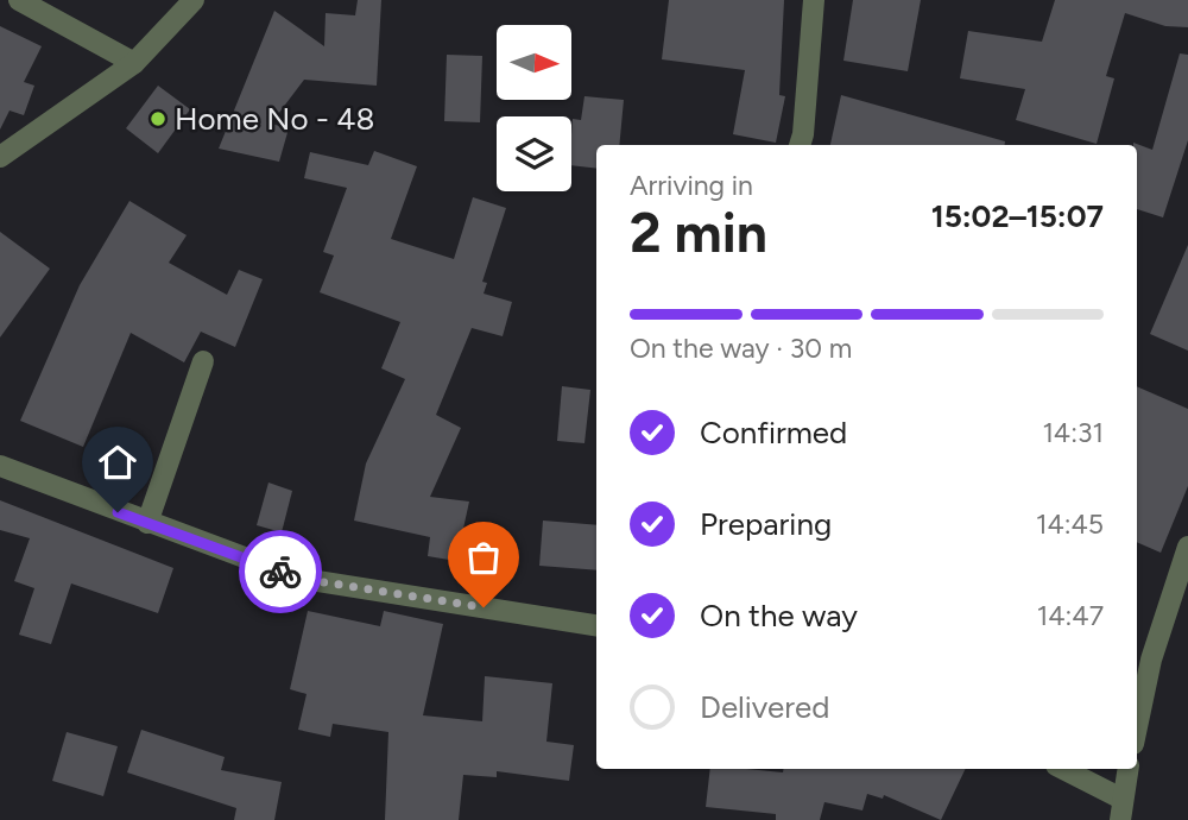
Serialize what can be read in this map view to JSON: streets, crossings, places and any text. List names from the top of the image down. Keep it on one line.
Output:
{"places":["Home No - 48"],"north":"right","page":{"heading":["2 min","Arriving in","15:02–15:07"],"bar":"On the way · 30 m","list":[["Confirmed","14:31"],["Preparing","14:45"],["On the way","14:47"],"Delivered"]}}
